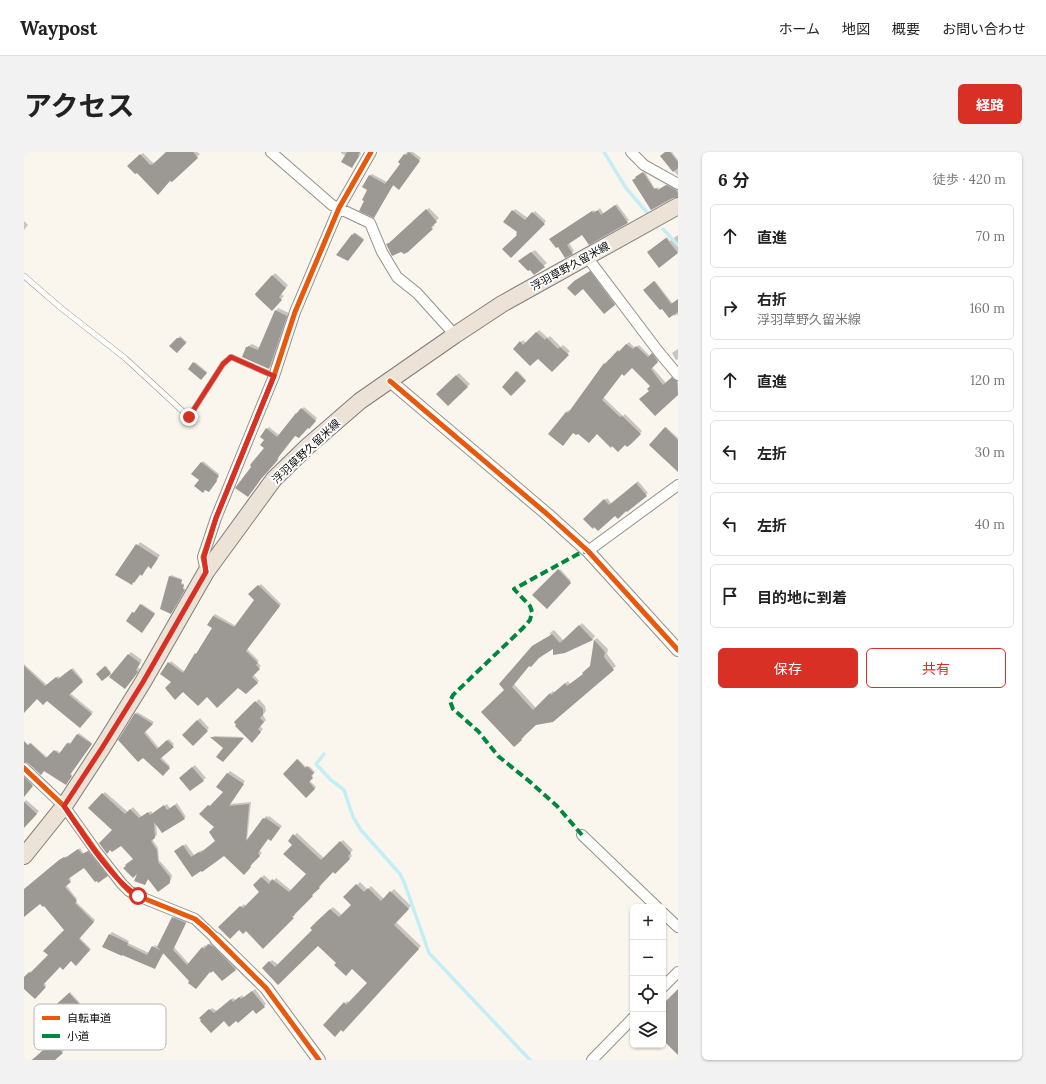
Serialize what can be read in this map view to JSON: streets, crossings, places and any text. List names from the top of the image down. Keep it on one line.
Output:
{"streets":{"main road":["浮羽草野久留米線"]},"legend":["自転車道","小道"],"page":{"header":"Waypost","nav":["ホーム","地図","概要","お問い合わせ"],"title":"アクセス","buttons":["経路",["保存","共有"]],"heading":["6 分","徒歩 · 420 m"],"list":[["直進","70 m"],["右折","浮羽草野久留米線","160 m"],["直進","120 m"],["左折","30 m"],["左折","40 m"],"目的地に到着"],"map_buttons":["+","−"]}}
